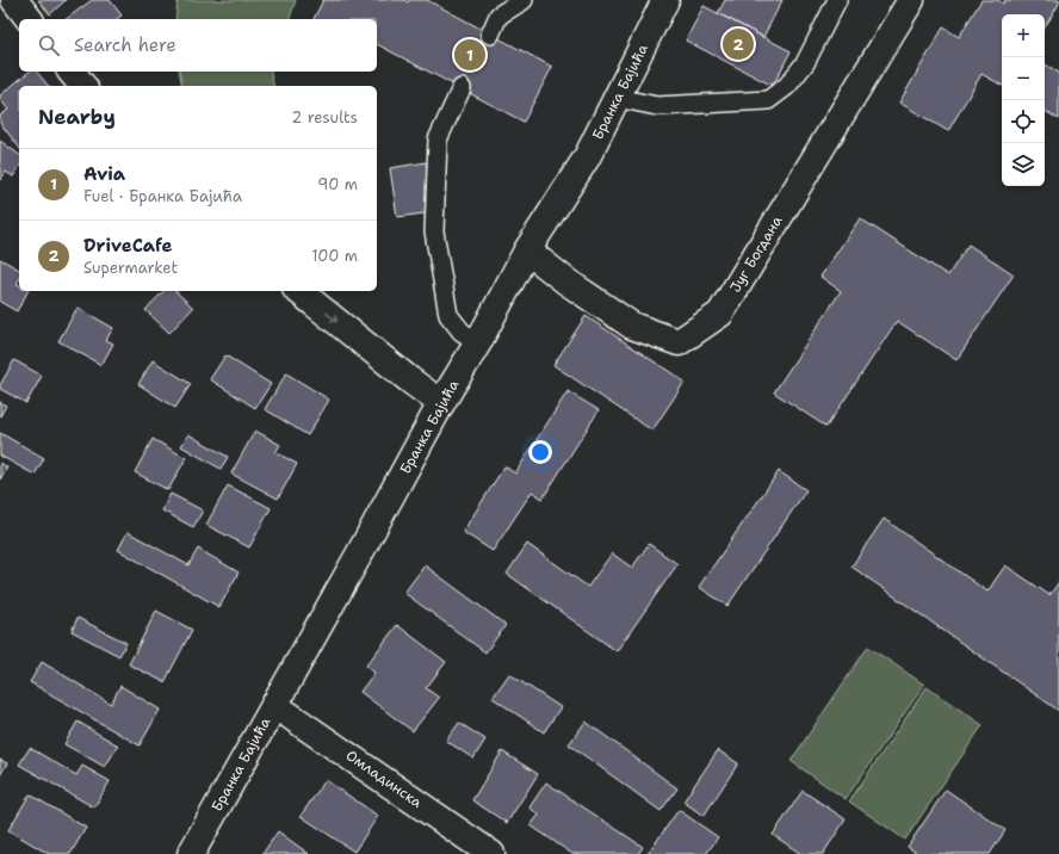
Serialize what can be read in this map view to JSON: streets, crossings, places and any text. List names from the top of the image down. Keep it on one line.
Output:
{"streets":{"street":["Бранка Бајића","Југ Богдана","Омладинска"]},"crossings":[["Бранка Бајића","Југ Богдана"],["Бранка Бајића","Омладинска"]],"page":{"map_buttons":["+","−"],"search":"Search here","pins":["2","1"],"heading":["Nearby","2 results"],"list":[{"mark":"1","name":"Avia","note":"Fuel · Бранка Бајића","value":"90 m"},{"mark":"2","name":"DriveCafe","note":"Supermarket","value":"100 m"}]}}
